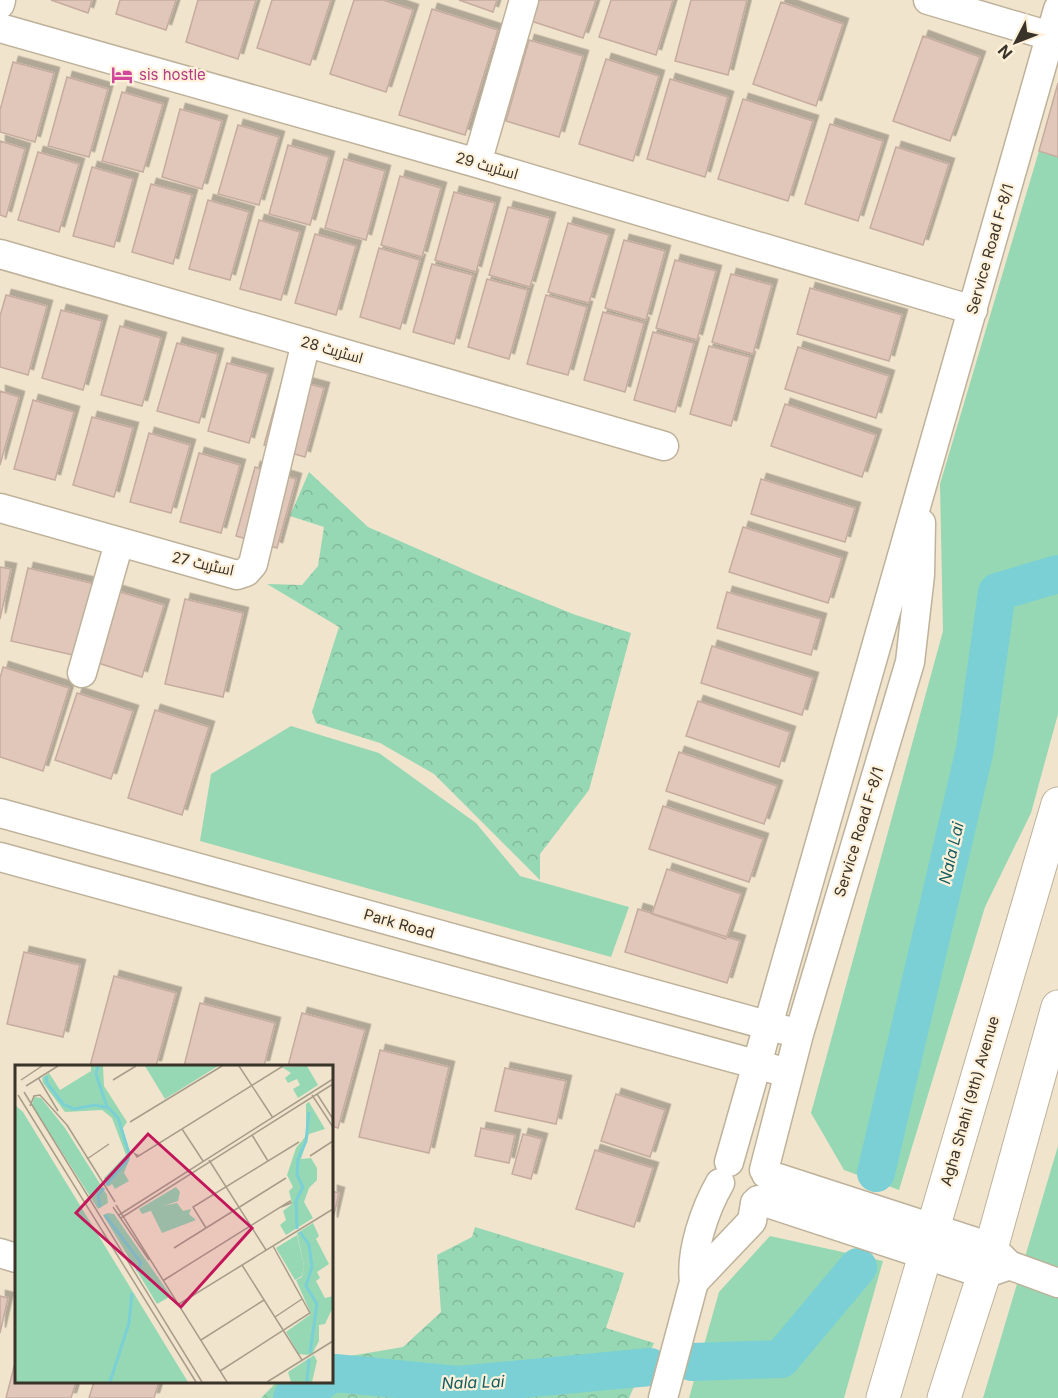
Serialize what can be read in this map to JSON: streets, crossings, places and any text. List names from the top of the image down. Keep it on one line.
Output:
{"streets":{"main road":["Agha Shahi (9th) Avenue"],"street":["اسٹریٹ 29","Service Road F-8/1","اسٹریٹ 28","اسٹریٹ 27","Park Road"]},"crossings":[["اسٹریٹ 29","Service Road F-8/1"],["Service Road F-8/1","Park Road"],["اسٹریٹ 28","اسٹریٹ 27"]],"water":["Nala Lai"],"places":{"hotel":["sis hostle"]},"north":"bottom left"}
